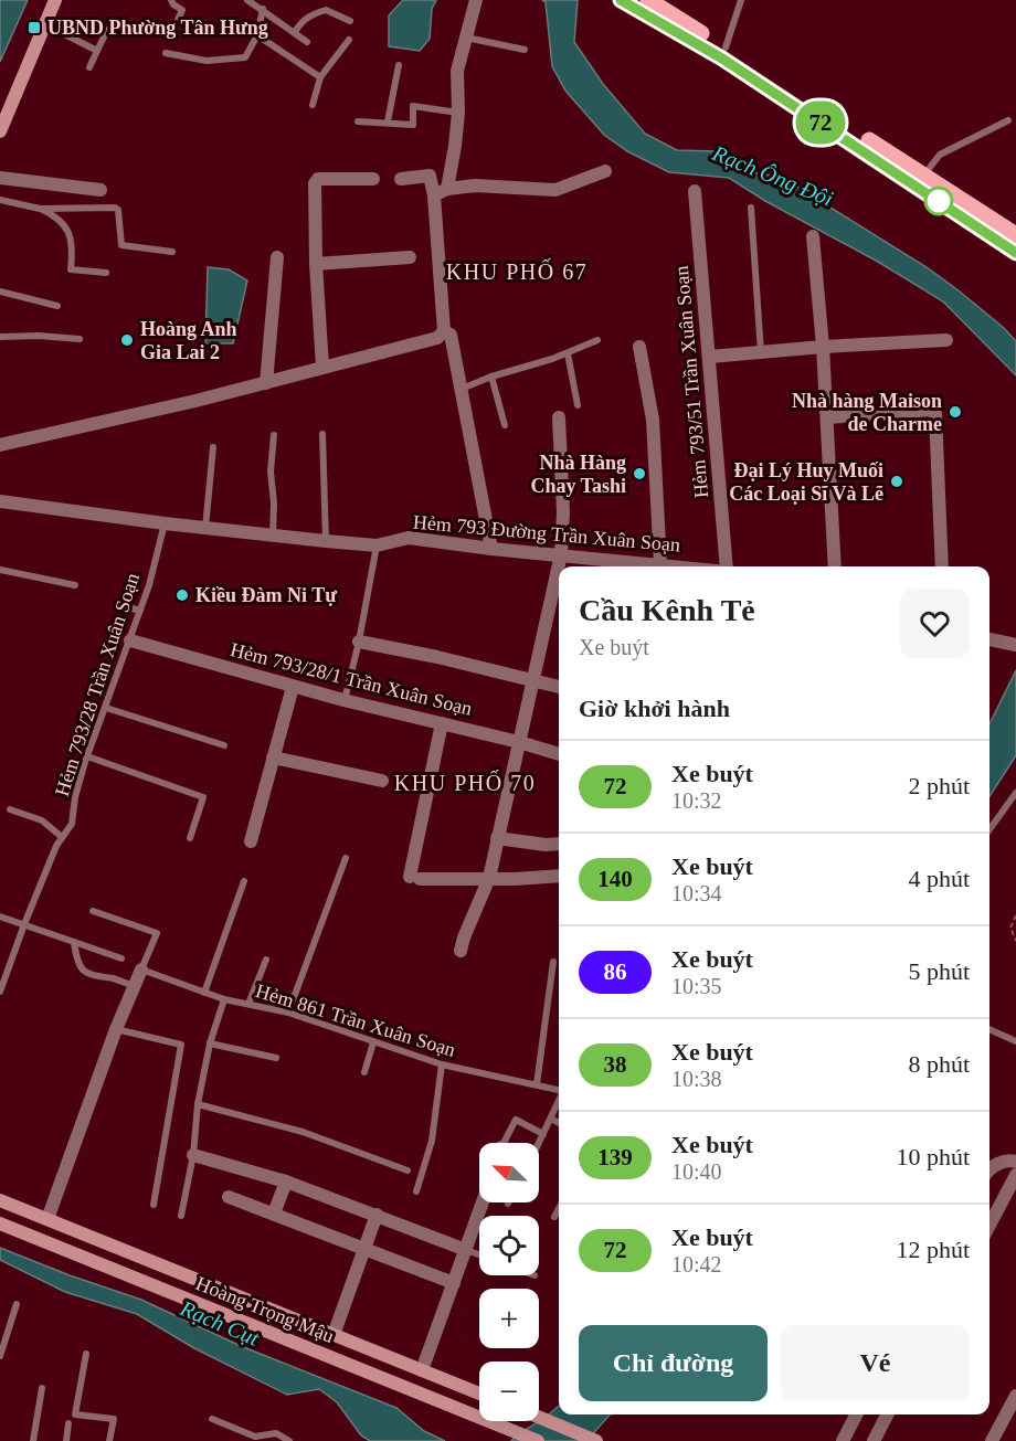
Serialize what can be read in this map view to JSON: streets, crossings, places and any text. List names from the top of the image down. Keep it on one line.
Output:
{"streets":{"main road":["Hoàng Trọng Mậu"],"street":["Hẻm 793/51 Trần Xuân Soạn","Hẻm 793 Đường Trần Xuân Soạn","Hẻm 793/28/1 Trần Xuân Soạn"],"lane":["Hẻm 793/28 Trần Xuân Soạn","Hẻm 861 Trần Xuân Soạn"]},"crossings":[["Hẻm 793 Đường Trần Xuân Soạn","Hẻm 793/28 Trần Xuân Soạn"],["Hẻm 793/28/1 Trần Xuân Soạn","Hẻm 793/28 Trần Xuân Soạn"]],"districts":["KHU PHỐ 67","KHU PHỐ 70"],"water":["Rạch Ông Đội","Rạch Cụt"],"places":{"transit":["UBND Phường Tân Hưng"],"other":["Hoàng Anh Gia Lai 2","Nhà hàng Maison de Charme","Nhà Hàng Chay Tashi","Đại Lý Huy Muối Các Loại Sĩ Và Lẽ","Kiều Đàm Ni Tự"]},"lines":["bus line 72"],"north":"top left","page":{"on_map":"72","heading":[["Cầu Kênh Tẻ","Xe buýt"],"Giờ khởi hành"],"list":[{"mark":"72","name":"Xe buýt","note":"10:32","value":"2 phút"},{"mark":"140","name":"Xe buýt","note":"10:34","value":"4 phút"},{"mark":"86","name":"Xe buýt","note":"10:35","value":"5 phút"},{"mark":"38","name":"Xe buýt","note":"10:38","value":"8 phút"},{"mark":"139","name":"Xe buýt","note":"10:40","value":"10 phút"},{"mark":"72","name":"Xe buýt","note":"10:42","value":"12 phút"}],"map_buttons":["+","−"],"buttons":["Chỉ đường","Vé"]}}
